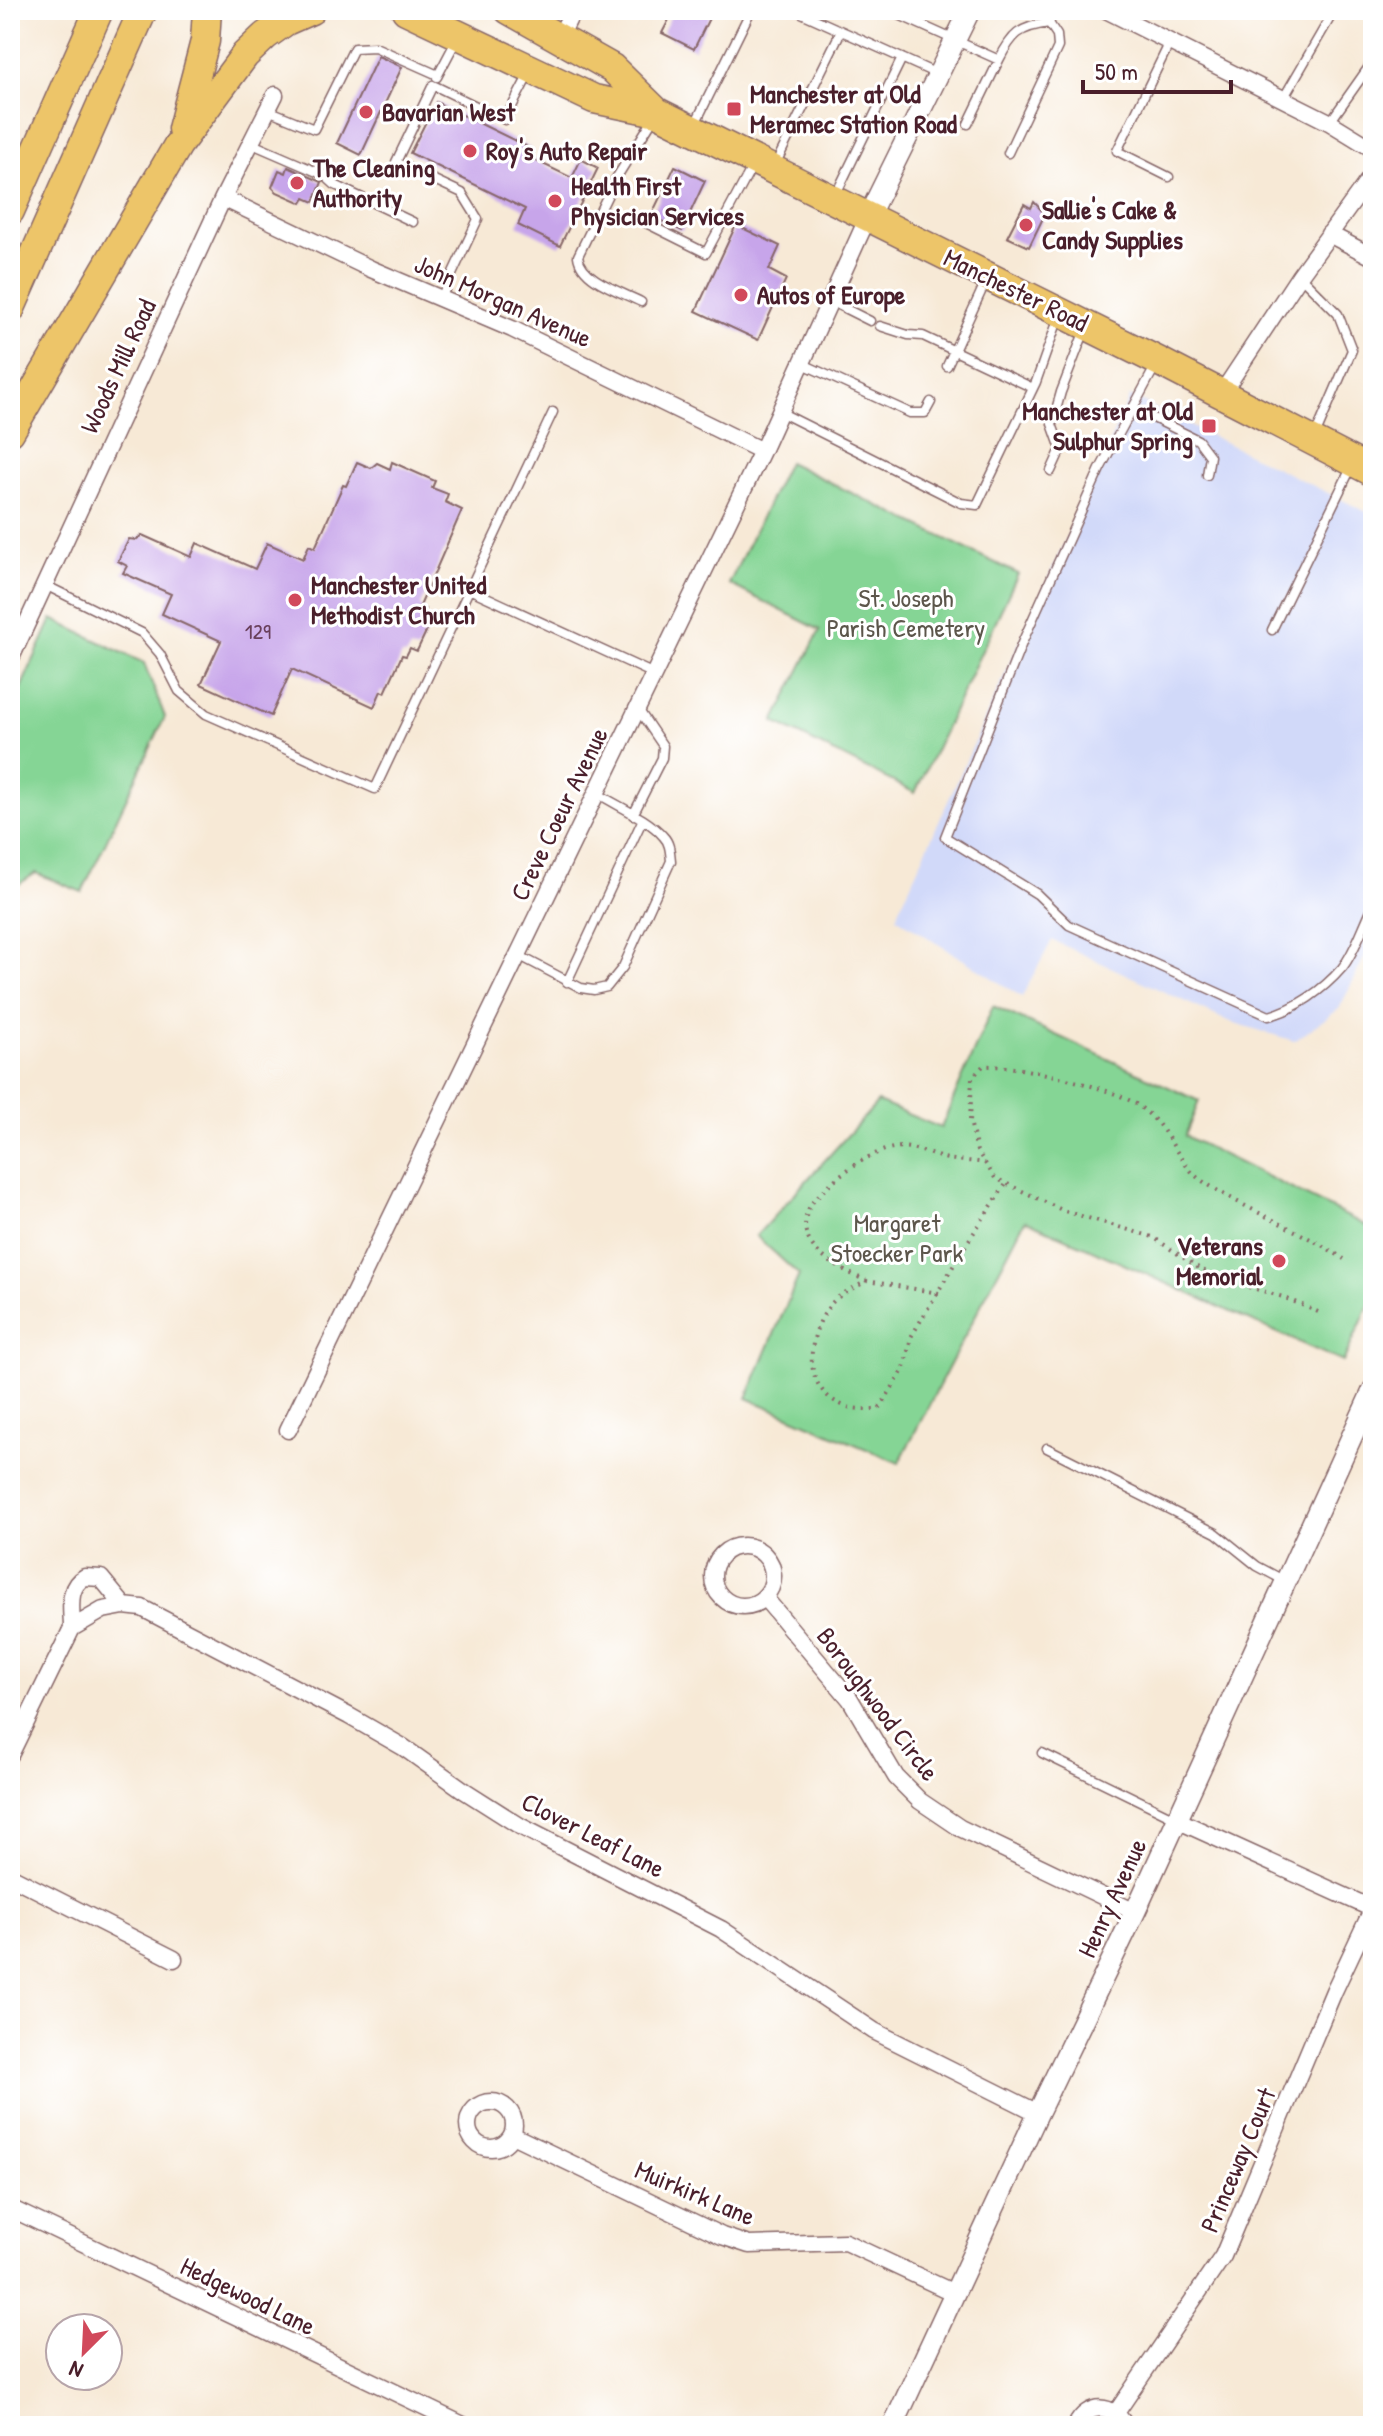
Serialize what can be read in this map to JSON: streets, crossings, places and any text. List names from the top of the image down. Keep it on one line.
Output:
{"streets":{"highway":["Manchester Road"],"street":["John Morgan Avenue","Woods Mill Road","Creve Coeur Avenue","Boroughwood Circle","Clover Leaf Lane","Henry Avenue","Princeway Court","Muirkirk Lane","Hedgewood Lane"]},"crossings":[["Manchester Road","Creve Coeur Avenue"],["John Morgan Avenue","Woods Mill Road"],["John Morgan Avenue","Creve Coeur Avenue"],["Boroughwood Circle","Henry Avenue"],["Clover Leaf Lane","Henry Avenue"],["Henry Avenue","Muirkirk Lane"]],"parks":["St. Joseph Parish Cemetery","Margaret Stoecker Park"],"places":{"transit":["Manchester at Old Meramec Station Road","Manchester at Old Sulphur Spring"],"other":["Bavarian West","Roy's Auto Repair","The Cleaning Authority","Health First Physician Services","Sallie's Cake & Candy Supplies","Autos of Europe","Manchester United Methodist Church","Veterans Memorial"]},"house_numbers":["129"],"scale_bar":"50 m","north":"bottom left"}
